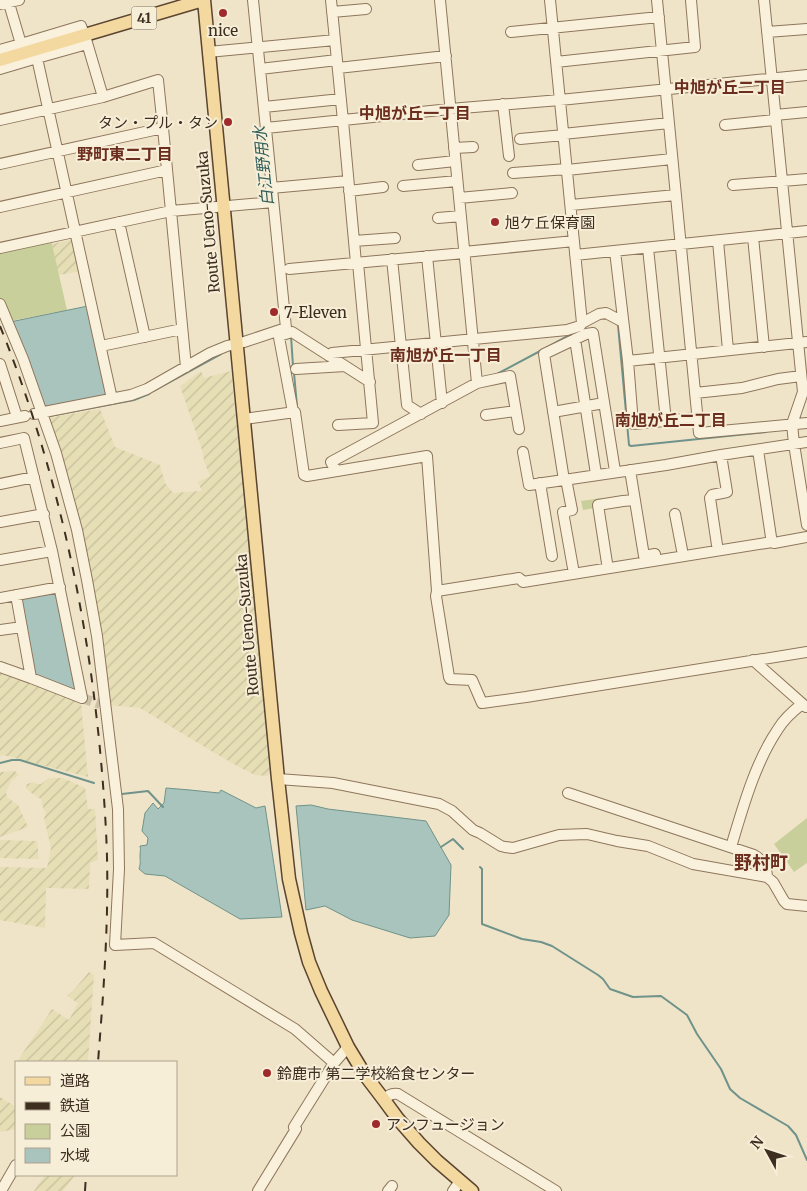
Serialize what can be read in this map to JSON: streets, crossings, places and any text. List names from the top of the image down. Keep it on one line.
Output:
{"streets":{"main road":["41","Route Ueno-Suzuka"]},"crossings":[["41","Route Ueno-Suzuka"]],"districts":["中旭が丘二丁目","中旭が丘一丁目","野町東二丁目","南旭が丘一丁目","南旭が丘二丁目","野村町"],"water":["白江野用水"],"places":["nice","タン・プル・タン","旭ケ丘保育園","7-Eleven","鈴鹿市 第二学校給食センター","アンフュージョン"],"legend":["道路","鉄道","公園","水域"],"north":"top left"}
